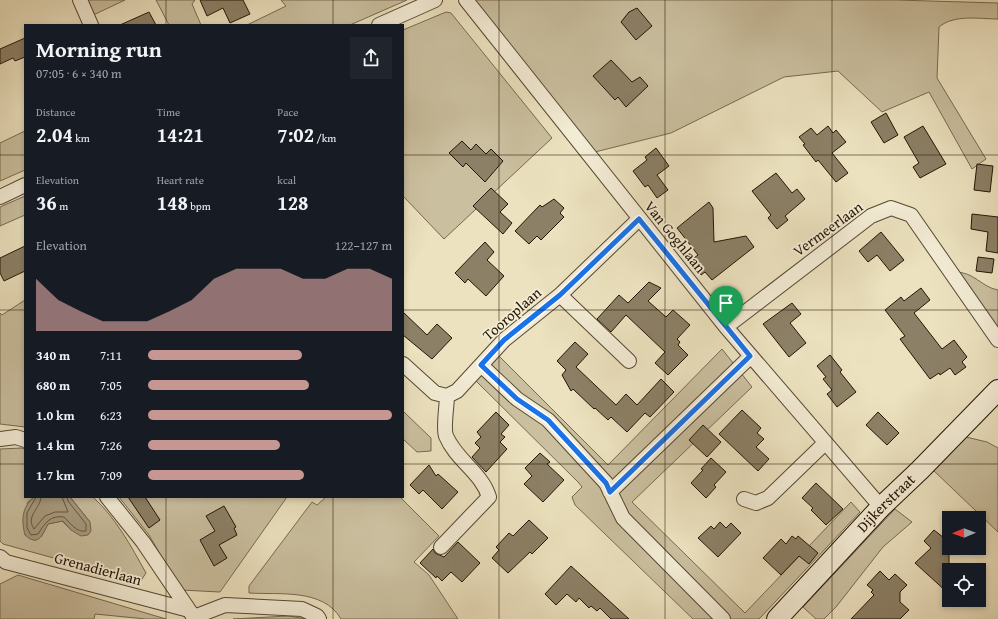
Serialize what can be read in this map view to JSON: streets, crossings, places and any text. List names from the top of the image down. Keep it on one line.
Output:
{"streets":{"street":["Vermeerlaan","Van Goghlaan","Tooroplaan","Dijkerstraat","Grenadierlaan"]},"crossings":[["Vermeerlaan","Van Goghlaan"],["Van Goghlaan","Tooroplaan"],["Van Goghlaan","Dijkerstraat"]],"north":"left","page":{"heading":["Morning run","07:05 · 6 × 340 m"],"stats":[["Distance","2.04 km"],["Time","14:21"],["Pace","7:02 /km"],["Elevation","36 m"],["Heart rate","148 bpm"],["kcal","128"]],"chart":["Elevation","122–127 m"],"list":[{"name":"340 m","note":"7:11"},{"name":"680 m","note":"7:05"},{"name":"1.0 km","note":"6:23"},{"name":"1.4 km","note":"7:26"},{"name":"1.7 km","note":"7:09"}]}}
